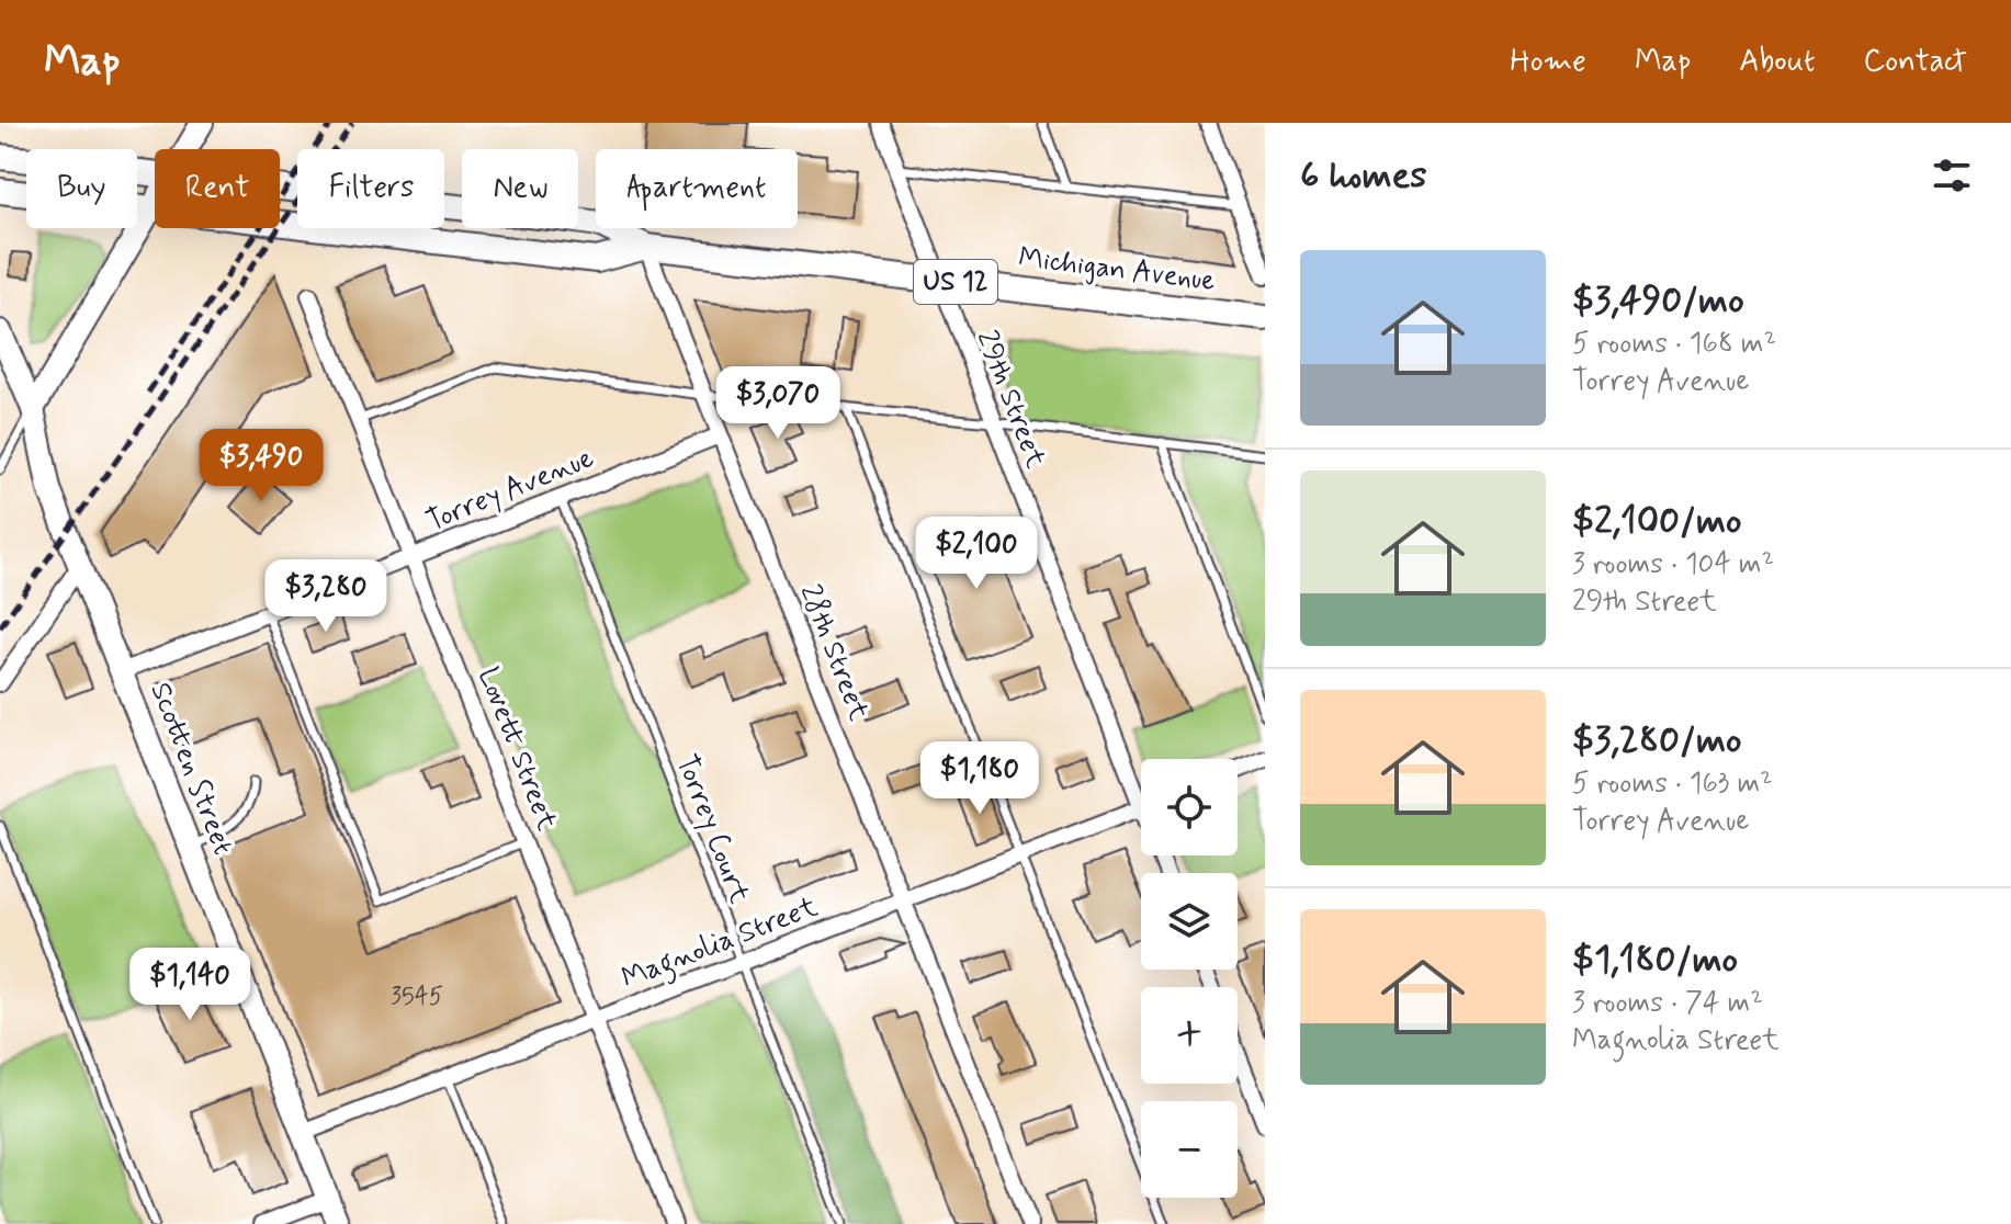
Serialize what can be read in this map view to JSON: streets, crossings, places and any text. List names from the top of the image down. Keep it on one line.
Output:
{"streets":{"main road":["Michigan Avenue","US 12"],"street":["29th Street","Torrey Avenue","28th Street","Lovett Street","Scotten Street","Magnolia Street"],"lane":["Torrey Court"]},"crossings":[["Michigan Avenue","29th Street"],["Michigan Avenue","28th Street"],["Torrey Avenue","28th Street"],["Torrey Avenue","Lovett Street"],["Torrey Avenue","Scotten Street"],["Torrey Avenue","Torrey Court"],["28th Street","Magnolia Street"],["Lovett Street","Magnolia Street"],["Scotten Street","Magnolia Street"],["Torrey Court","Magnolia Street"]],"house_numbers":["3545"],"page":{"header":"Map","nav":["Home","Map","About","Contact"],"heading":"6 homes","chip":["Buy","Rent","Filters","New","Apartment"],"list":[{"name":"$3,490/mo","note":"5 rooms · 168 m² · Torrey Avenue"},{"name":"$2,100/mo","note":"3 rooms · 104 m² · 29th Street"},{"name":"$3,280/mo","note":"5 rooms · 163 m² · Torrey Avenue"},{"name":"$1,180/mo","note":"3 rooms · 74 m² · Magnolia Street"}],"price":["$3,070","$3,490","$2,100","$3,280","$1,180","$1,140"],"map_buttons":["+","−"]}}
